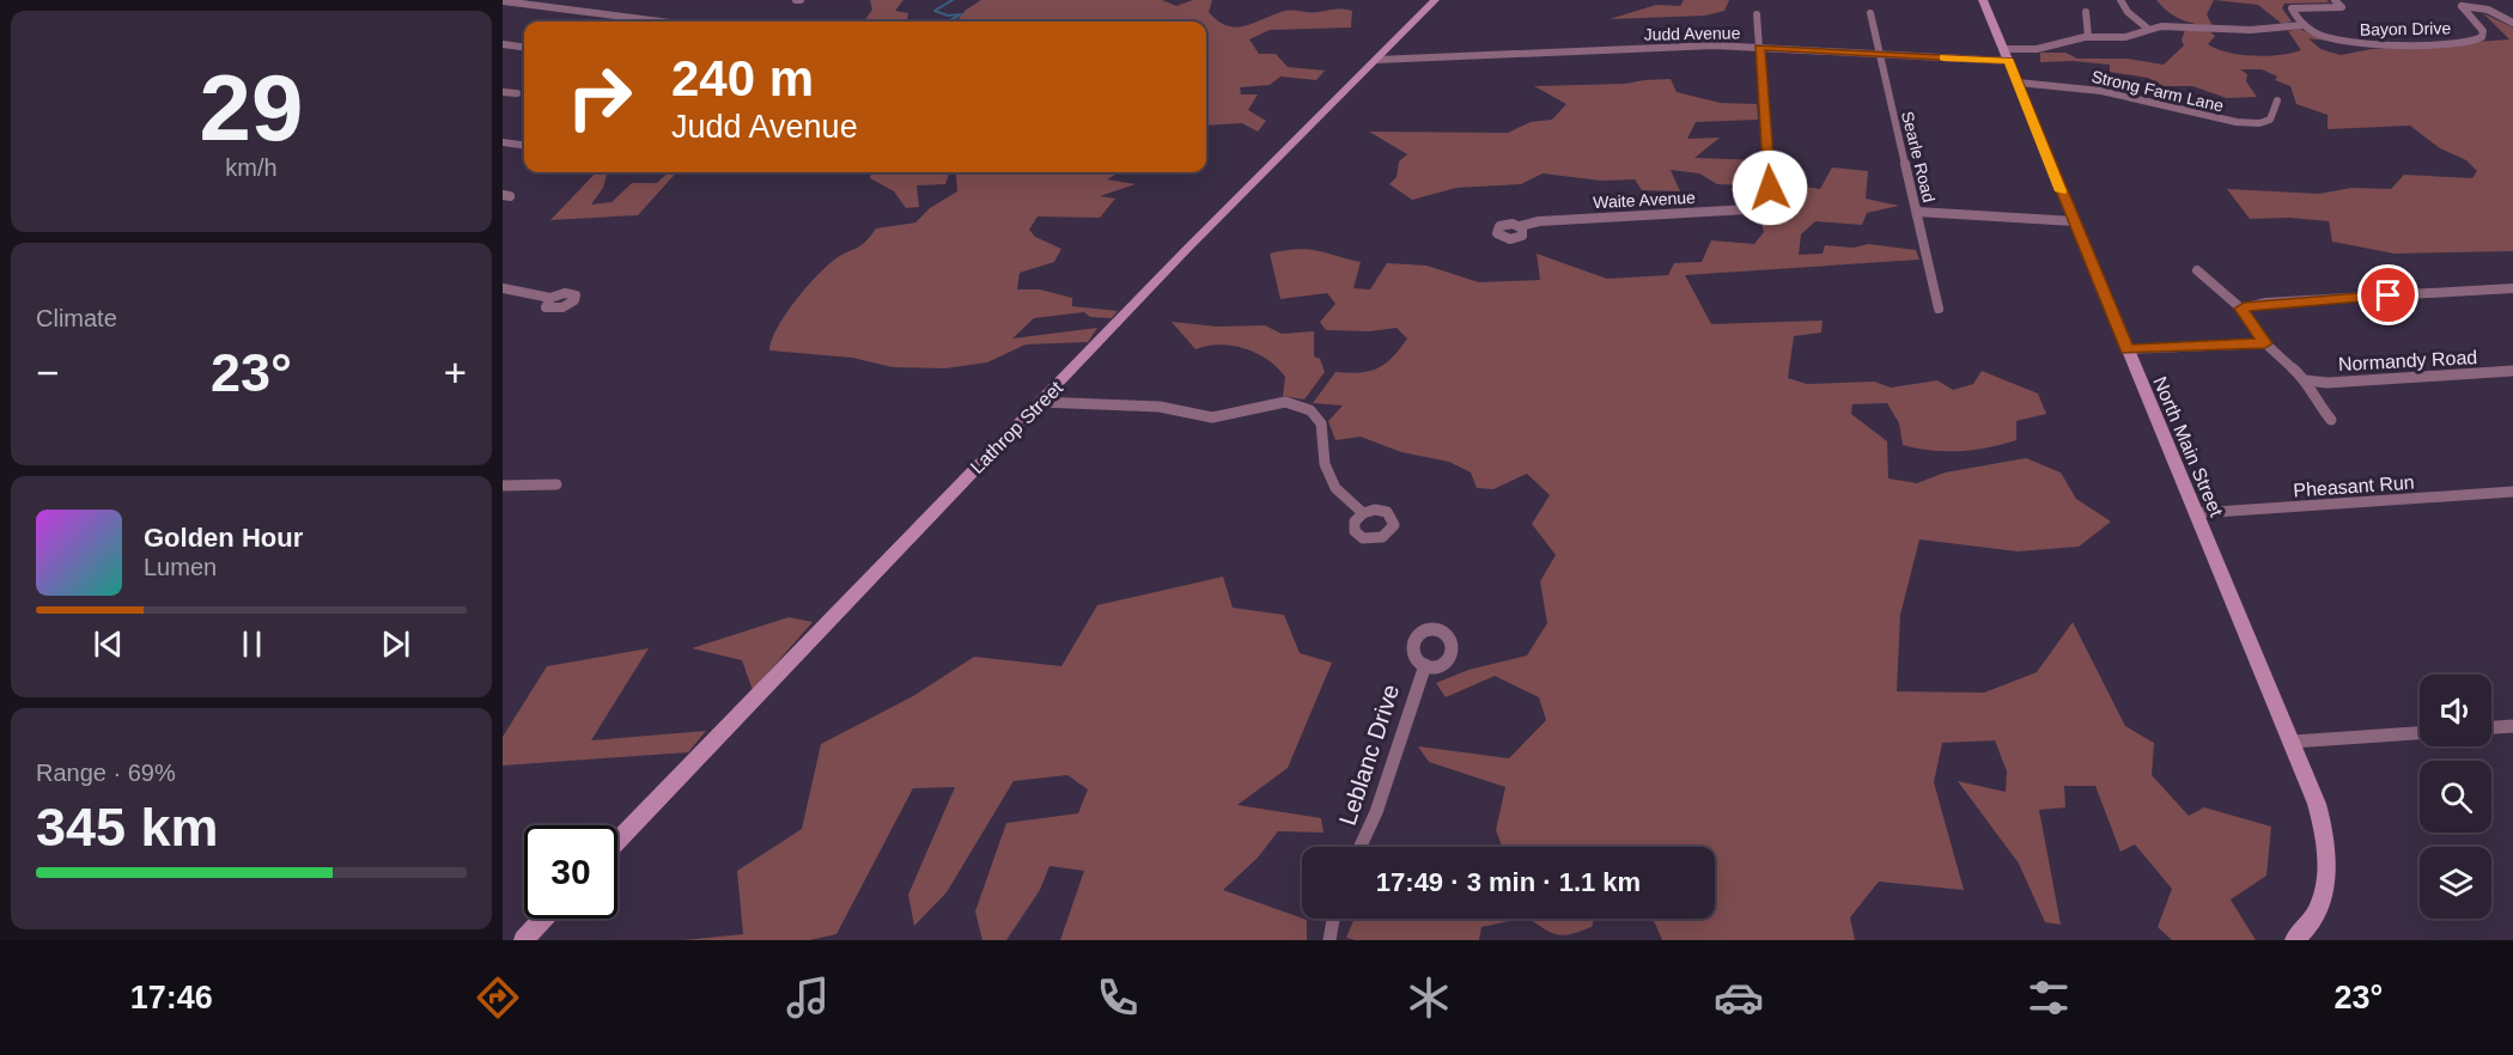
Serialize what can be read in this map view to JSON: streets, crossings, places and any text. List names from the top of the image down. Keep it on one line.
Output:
{"streets":{"street":["Bayon Drive","Judd Avenue","Strong Farm Lane","Searle Road","Waite Avenue","Normandy Road","Lathrop Street","North Main Street","Pheasant Run","Leblanc Drive"]},"crossings":[["Bayon Drive","Judd Avenue"],["Judd Avenue","Searle Road"],["Judd Avenue","Waite Avenue"],["Judd Avenue","Lathrop Street"],["Judd Avenue","North Main Street"],["Strong Farm Lane","North Main Street"],["North Main Street","Pheasant Run"]],"page":{"tile":[["29","km/h"],"Climate",["Range · 69%","345 km"]],"turn":["240 m","Judd Avenue"],"heat":["−","23°","+"],"song":["Golden Hour","Lumen"],"limit":"30","trip":"17:49 · 3 min · 1.1 km","tabs":["17:46","23°"]}}
